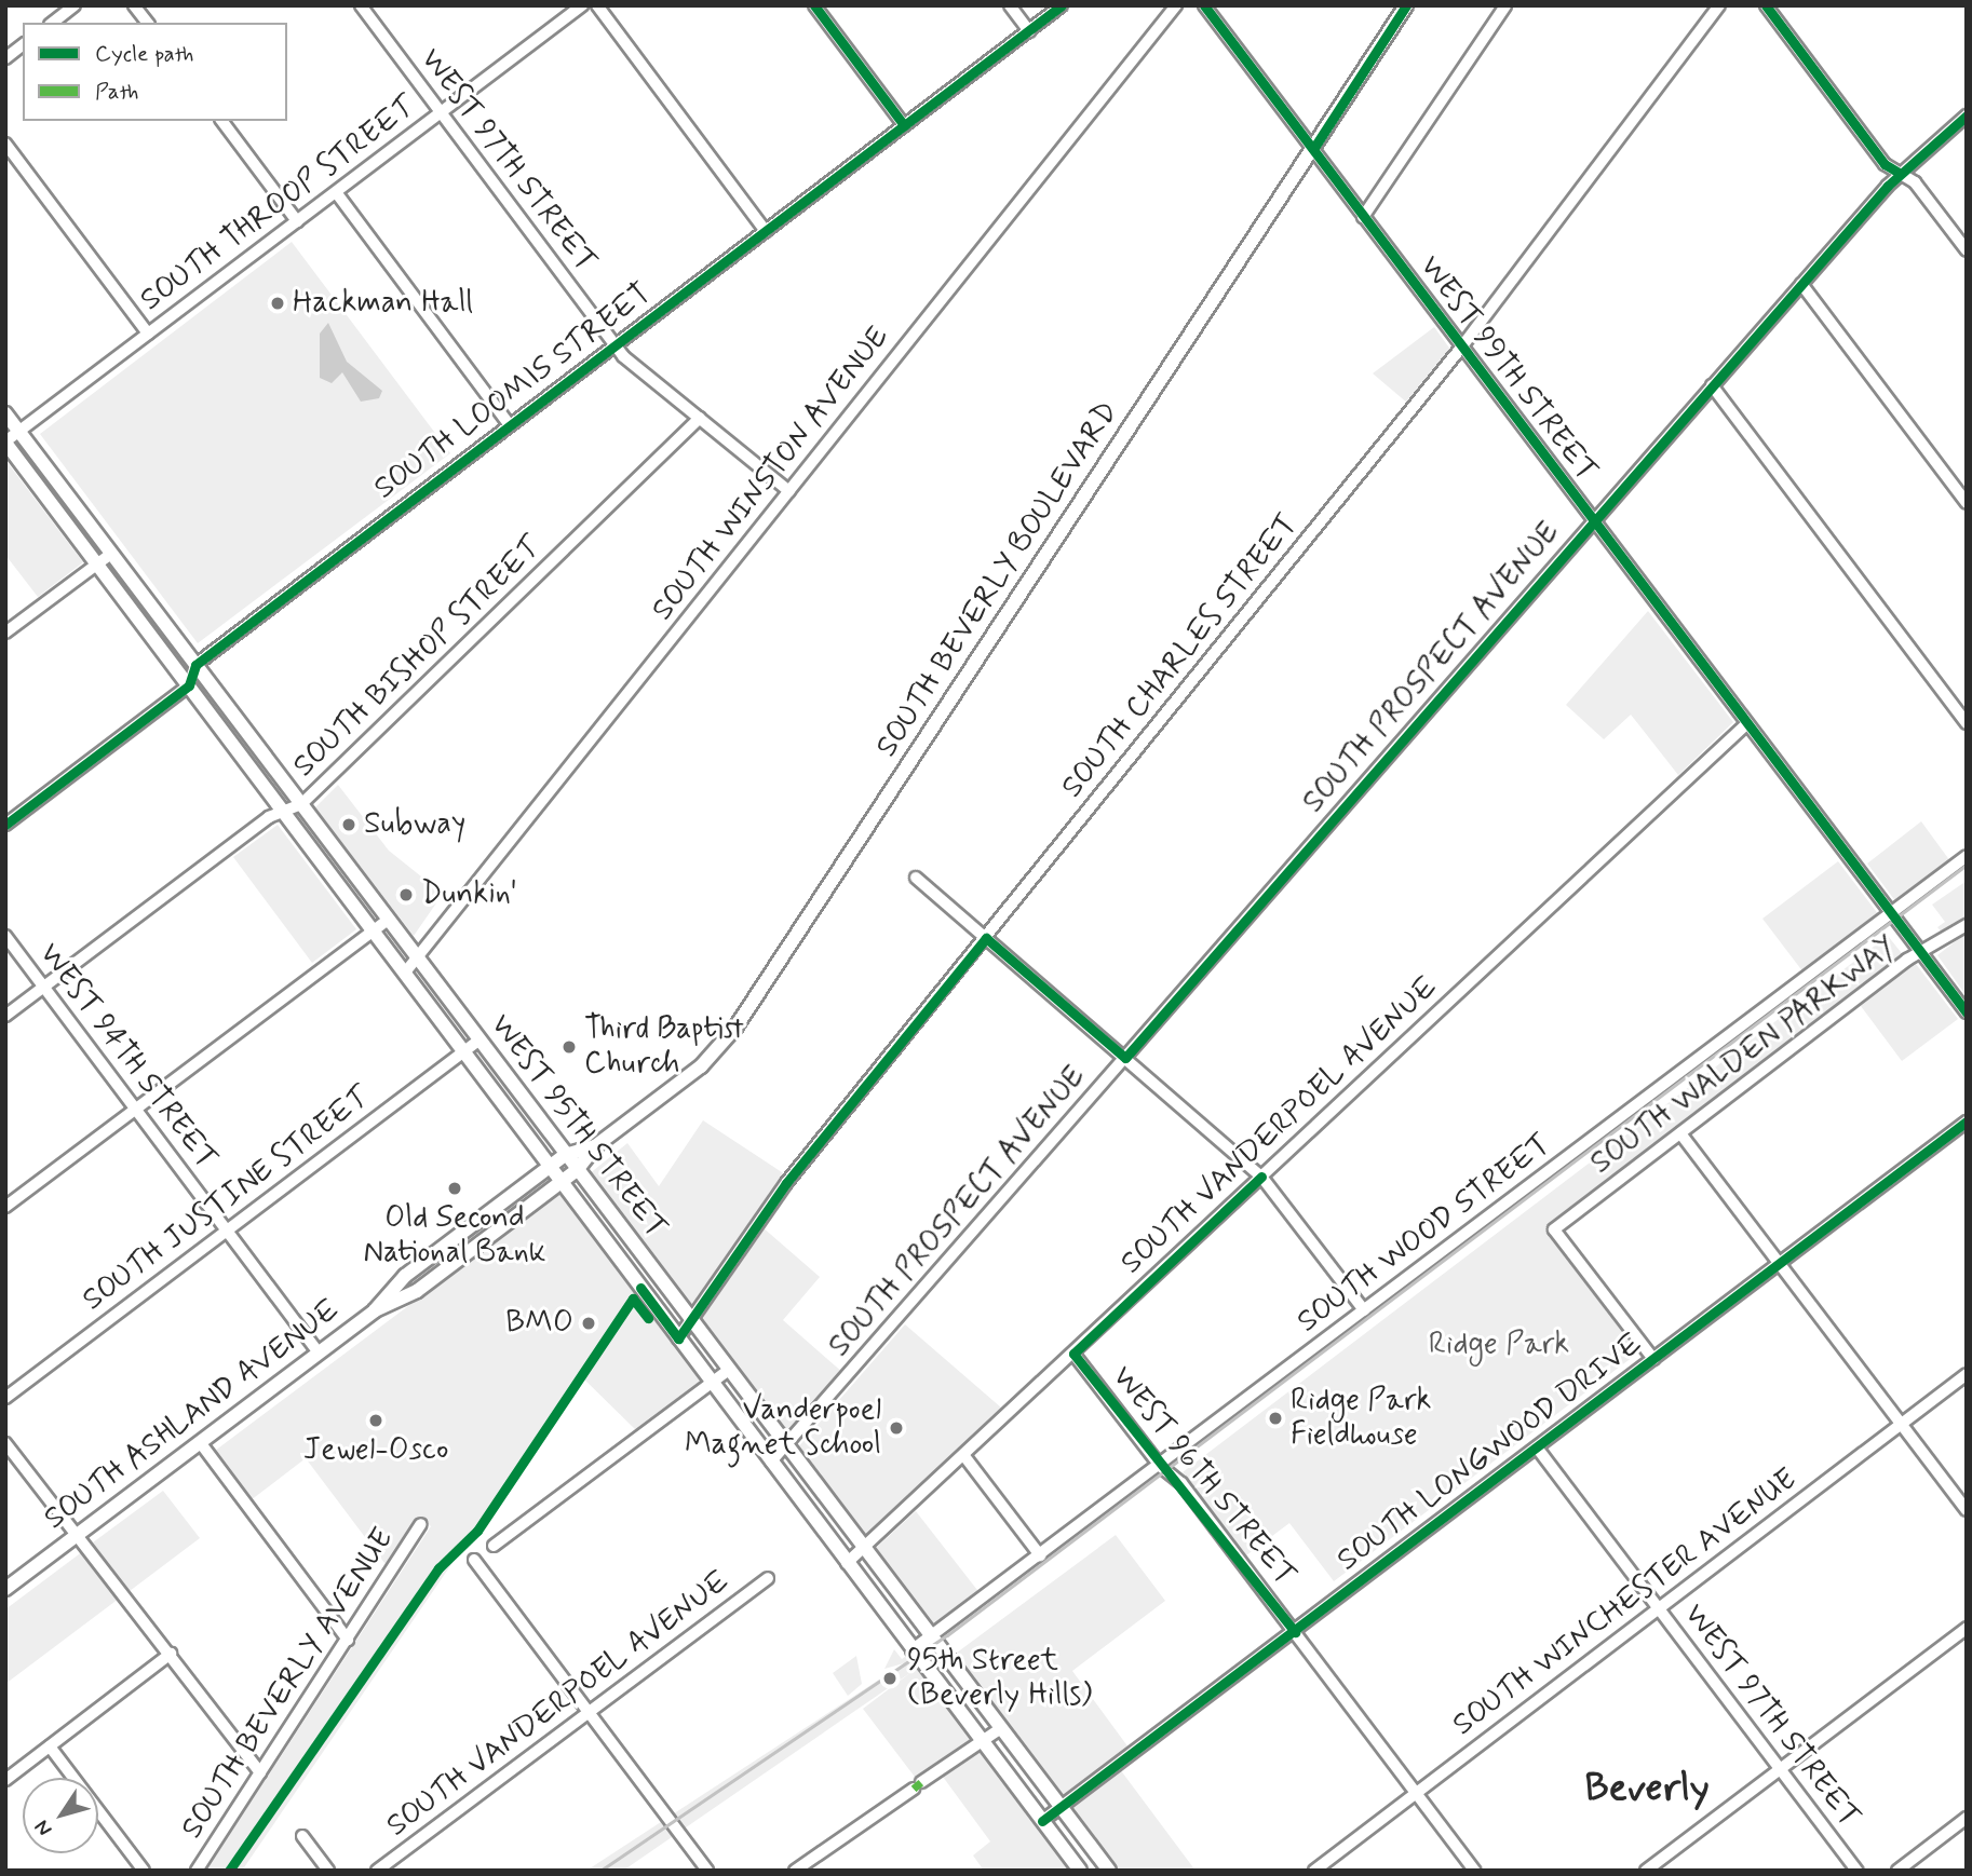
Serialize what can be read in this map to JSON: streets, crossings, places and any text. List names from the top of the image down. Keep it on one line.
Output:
{"streets":{"main road":["SOUTH BEVERLY BOULEVARD","WEST 95TH STREET","SOUTH ASHLAND AVENUE"],"street":["WEST 97TH STREET","SOUTH THROOP STREET","WEST 99TH STREET","SOUTH LOOMIS STREET","SOUTH WINSTON AVENUE","SOUTH CHARLES STREET","SOUTH BISHOP STREET","SOUTH PROSPECT AVENUE","SOUTH WALDEN PARKWAY","WEST 94TH STREET","SOUTH VANDERPOEL AVENUE","SOUTH JUSTINE STREET","SOUTH WOOD STREET","SOUTH LONGWOOD DRIVE","WEST 96TH STREET","SOUTH WINCHESTER AVENUE","SOUTH BEVERLY AVENUE"]},"crossings":[["WEST 97TH STREET","SOUTH THROOP STREET"],["WEST 97TH STREET","SOUTH LOOMIS STREET"],["WEST 97TH STREET","SOUTH WINSTON AVENUE"],["WEST 97TH STREET","SOUTH BISHOP STREET"],["WEST 97TH STREET","SOUTH LONGWOOD DRIVE"],["WEST 97TH STREET","SOUTH WINCHESTER AVENUE"],["SOUTH THROOP STREET","WEST 95TH STREET"],["WEST 99TH STREET","SOUTH BEVERLY BOULEVARD"],["WEST 99TH STREET","SOUTH CHARLES STREET"],["WEST 99TH STREET","SOUTH PROSPECT AVENUE"],["WEST 99TH STREET","SOUTH WALDEN PARKWAY"],["WEST 99TH STREET","SOUTH VANDERPOEL AVENUE"],["WEST 99TH STREET","SOUTH WOOD STREET"],["SOUTH LOOMIS STREET","WEST 95TH STREET"],["SOUTH WINSTON AVENUE","WEST 95TH STREET"],["SOUTH BEVERLY BOULEVARD","SOUTH ASHLAND AVENUE"],["SOUTH CHARLES STREET","WEST 95TH STREET"],["SOUTH BISHOP STREET","WEST 94TH STREET"],["SOUTH BISHOP STREET","WEST 95TH STREET"],["SOUTH PROSPECT AVENUE","WEST 95TH STREET"],["SOUTH WALDEN PARKWAY","SOUTH LONGWOOD DRIVE"],["WEST 94TH STREET","SOUTH JUSTINE STREET"],["WEST 94TH STREET","SOUTH ASHLAND AVENUE"],["SOUTH VANDERPOEL AVENUE","WEST 95TH STREET"],["SOUTH VANDERPOEL AVENUE","WEST 96TH STREET"],["WEST 95TH STREET","SOUTH JUSTINE STREET"],["WEST 95TH STREET","SOUTH WOOD STREET"],["WEST 95TH STREET","SOUTH ASHLAND AVENUE"],["WEST 95TH STREET","SOUTH LONGWOOD DRIVE"],["SOUTH WOOD STREET","WEST 96TH STREET"],["SOUTH LONGWOOD DRIVE","WEST 96TH STREET"],["WEST 96TH STREET","SOUTH WINCHESTER AVENUE"]],"districts":["Beverly"],"parks":["Ridge Park"],"places":["Hackman Hall","Subway","Dunkin'","Third Baptist Church","Old Second National Bank","BMO","Ridge Park Fieldhouse","Jewel-Osco","Vanderpoel Magnet School","95th Street (Beverly Hills)"],"legend":["Cycle path","Path"],"north":"bottom left"}
